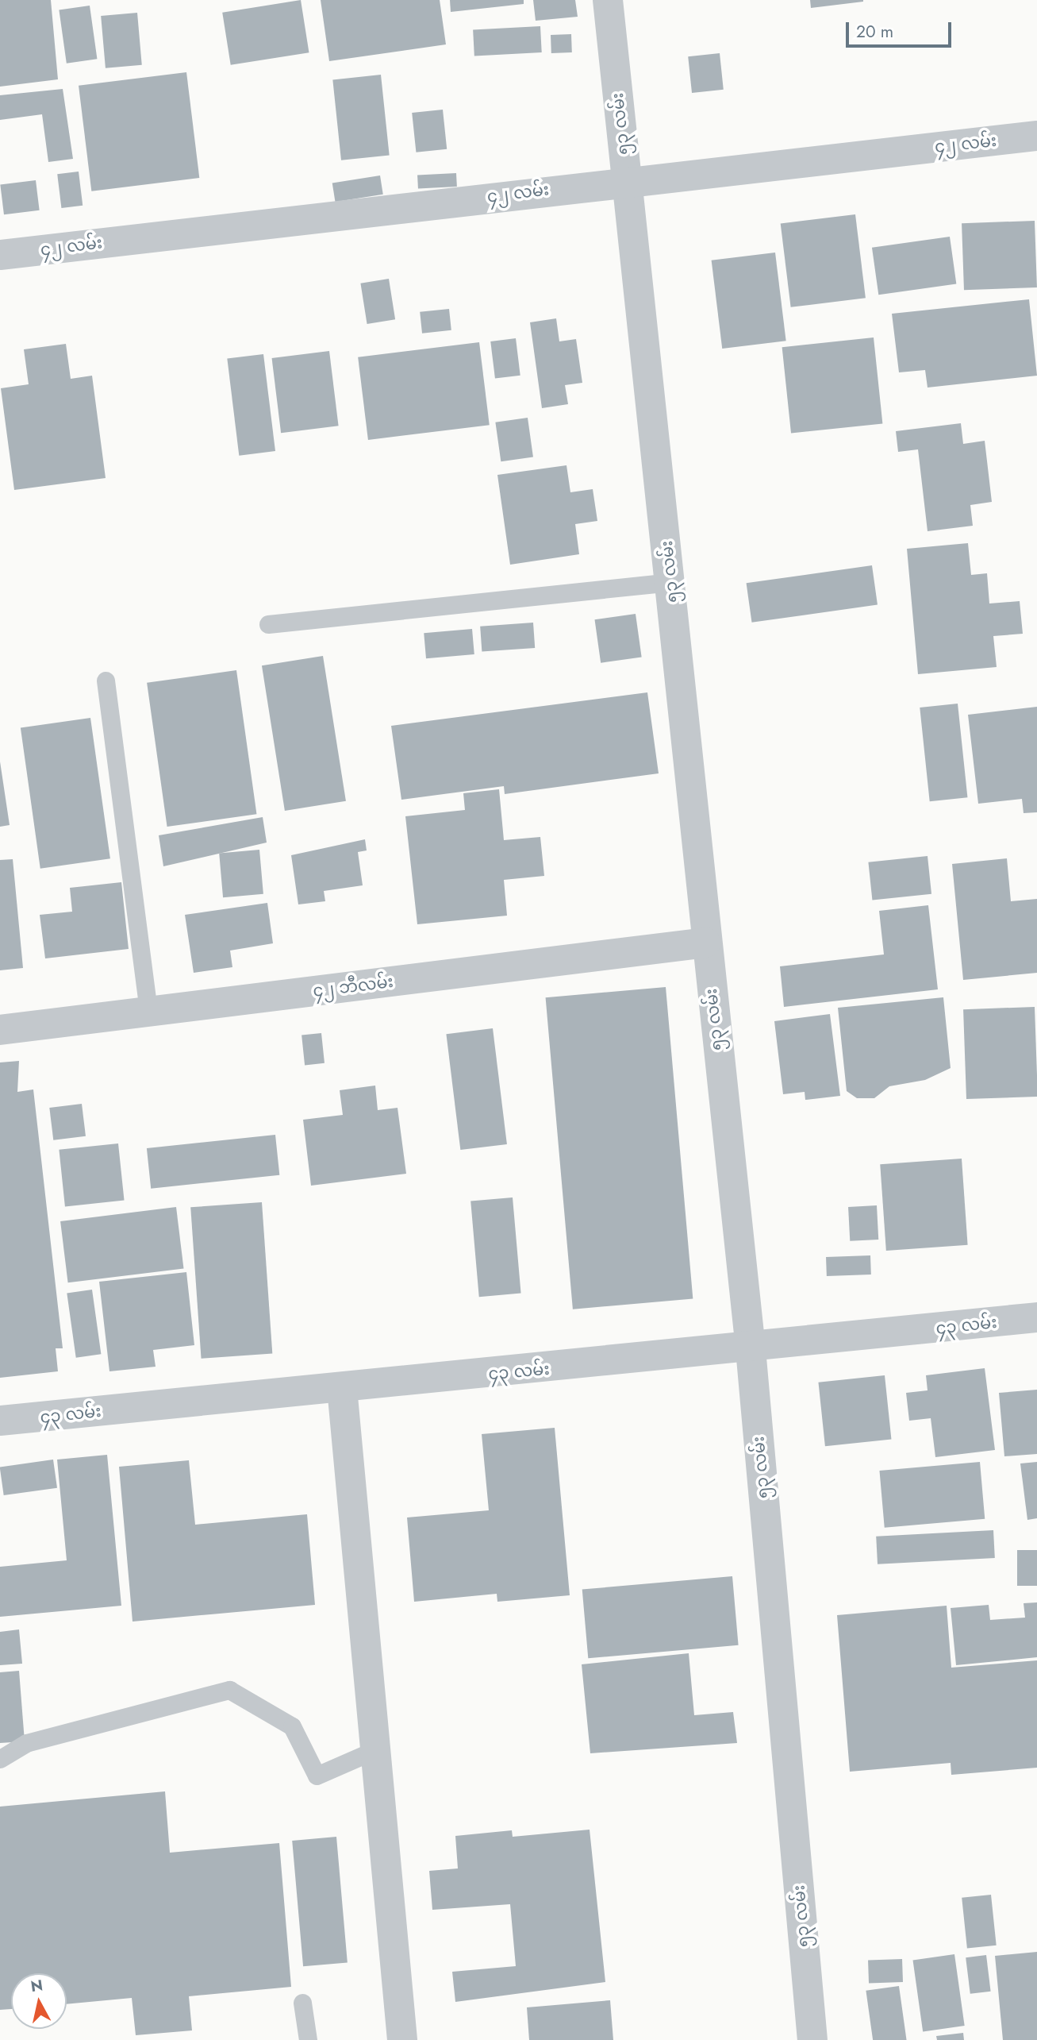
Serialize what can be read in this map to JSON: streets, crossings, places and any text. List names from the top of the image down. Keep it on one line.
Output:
{"streets":{"street":["၅၃ လမ်း","၄၂ လမ်း","၄၂ ဘီလမ်း","၄၃ လမ်း"]},"crossings":[["၅၃ လမ်း","၄၂ လမ်း"],["၅၃ လမ်း","၄၂ ဘီလမ်း"],["၅၃ လမ်း","၄၃ လမ်း"]],"scale_bar":"20 m","north":"top"}
